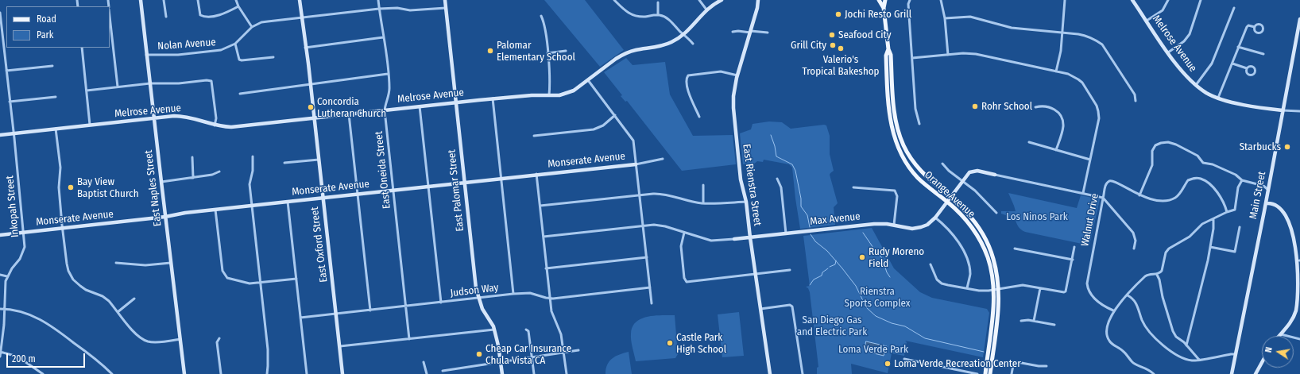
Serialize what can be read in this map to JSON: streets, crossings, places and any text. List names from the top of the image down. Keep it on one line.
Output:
{"streets":{"main road":["Orange Avenue"],"street":["Melrose Avenue","Nolan Avenue","Monserate Avenue","East Oneida Street","East Rienstra Street","East Naples Street","East Palomar Street","Main Street","Inkopah Street","Max Avenue","Walnut Drive","East Oxford Street","Judson Way"]},"crossings":[["Melrose Avenue","East Oneida Street"],["Melrose Avenue","East Naples Street"],["Melrose Avenue","East Palomar Street"],["Melrose Avenue","Main Street"],["Melrose Avenue","Inkopah Street"],["Melrose Avenue","East Oxford Street"],["Nolan Avenue","East Oneida Street"],["Nolan Avenue","East Naples Street"],["Nolan Avenue","East Palomar Street"],["Nolan Avenue","East Oxford Street"],["Monserate Avenue","East Oneida Street"],["Monserate Avenue","East Naples Street"],["Monserate Avenue","East Palomar Street"],["Monserate Avenue","Inkopah Street"],["Monserate Avenue","East Oxford Street"],["East Oneida Street","Judson Way"],["East Rienstra Street","Max Avenue"],["East Palomar Street","Judson Way"],["Orange Avenue","Max Avenue"],["Max Avenue","Walnut Drive"],["East Oxford Street","Judson Way"]],"parks":["Los Ninos Park","Rienstra Sports Complex","San Diego Gas and Electric Park","Loma Verde Park"],"places":["Jochi Resto Grill","Seafood City","Grill City","Valerio's Tropical Bakeshop","Palomar Elementary School","Rohr School","Concordia Lutheran Church","Starbucks","Bay View Baptist Church","Rudy Moreno Field","Castle Park High School","Cheap Car Insurance Chula Vista CA","Loma Verde Recreation Center"],"legend":["Road","Park"],"scale_bar":"200 m","north":"left"}
